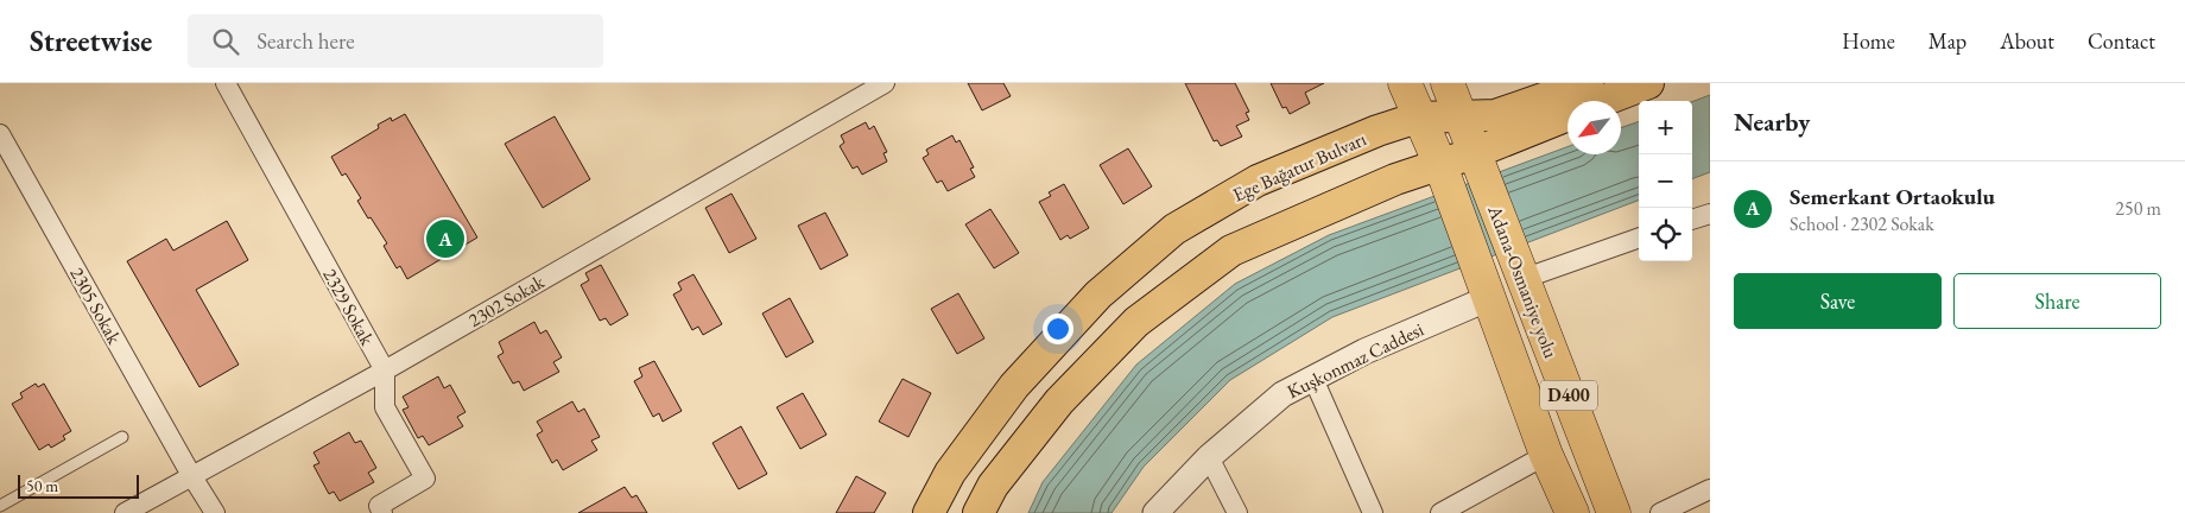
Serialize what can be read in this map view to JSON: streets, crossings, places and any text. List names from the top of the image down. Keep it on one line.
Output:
{"streets":{"highway":["Adana-Osmaniye yolu","D400"],"main road":["Ege Bağatur Bulvarı"],"street":["2302 Sokak","2305 Sokak","2329 Sokak","Kuşkonmaz Caddesi"]},"crossings":[["Ege Bağatur Bulvarı","Adana-Osmaniye yolu"],["Adana-Osmaniye yolu","Kuşkonmaz Caddesi"],["Adana-Osmaniye yolu","D400"],["2302 Sokak","2305 Sokak"],["2302 Sokak","2329 Sokak"],["Kuşkonmaz Caddesi","D400"]],"scale_bar":"50 m","north":"bottom left","page":{"header":"Streetwise","search":"Search here","nav":["Home","Map","About","Contact"],"heading":"Nearby","map_buttons":["+","−"],"list":[{"mark":"A","name":"Semerkant Ortaokulu","note":"School · 2302 Sokak","value":"250 m"}],"pins":"A","buttons":["Save","Share"],"scale":"50 m"}}
